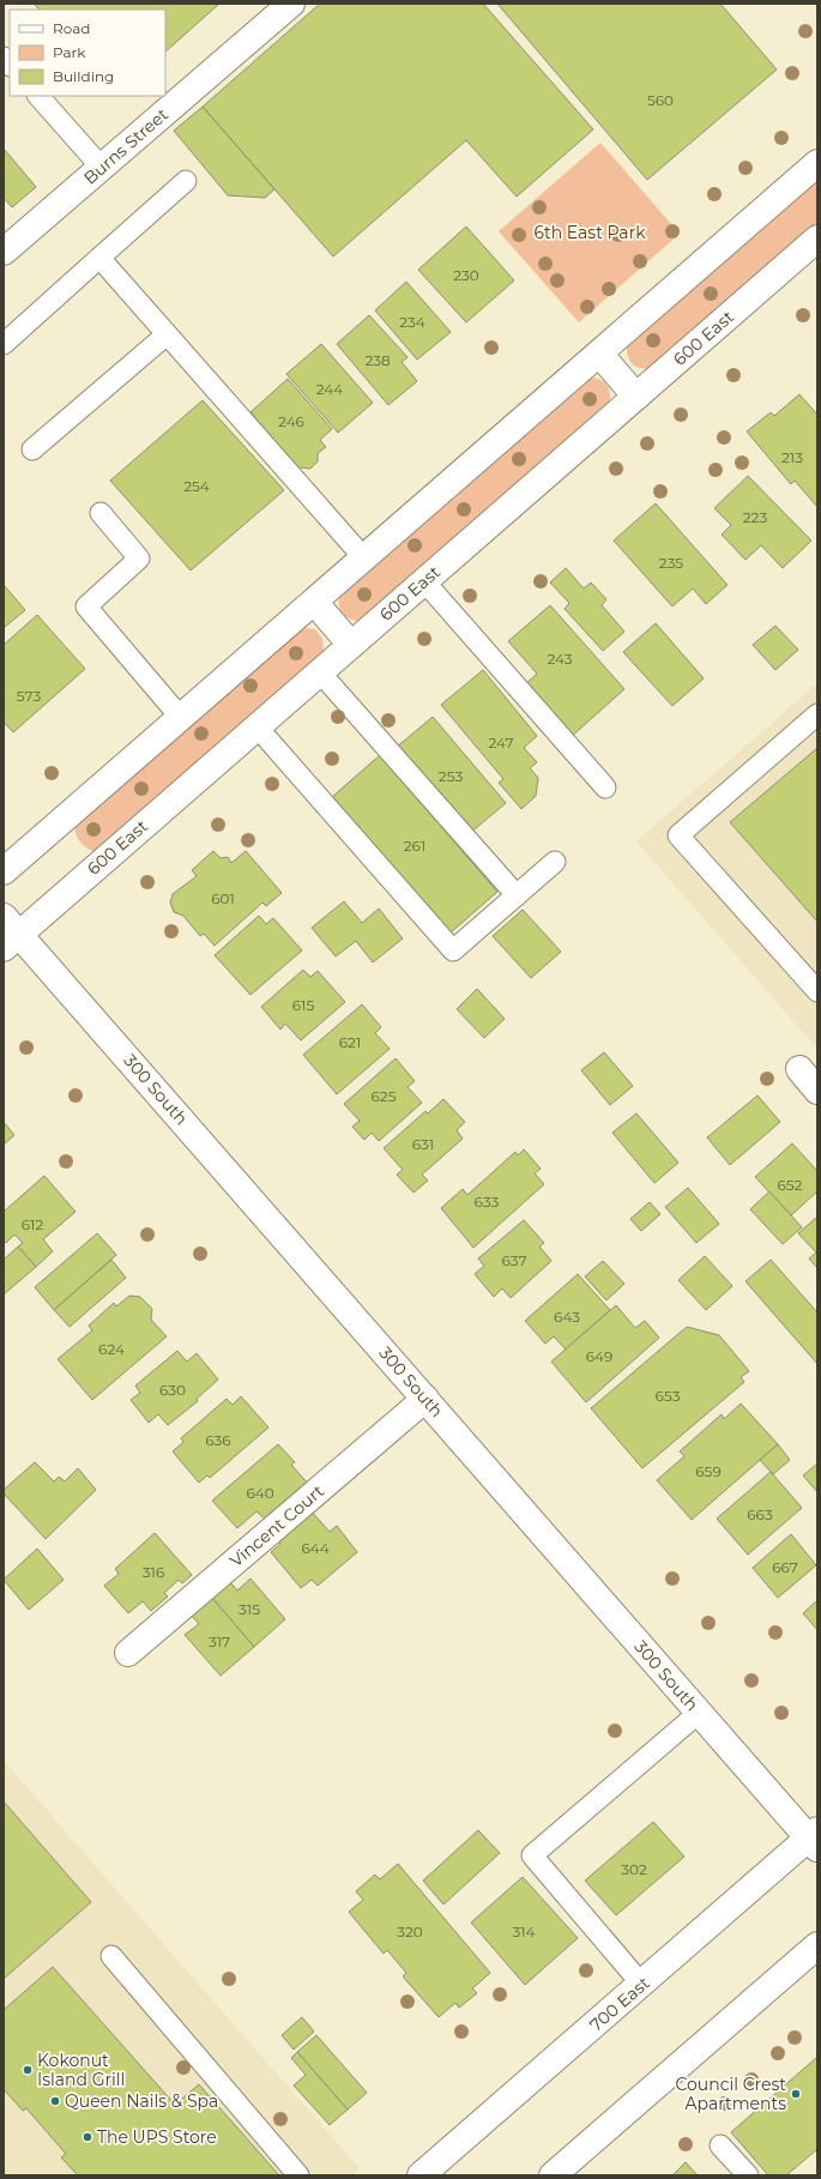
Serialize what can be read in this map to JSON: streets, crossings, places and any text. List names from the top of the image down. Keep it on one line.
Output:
{"streets":{"street":["Burns Street","600 East","300 South","Vincent Court","700 East"]},"crossings":[["600 East","300 South"],["300 South","Vincent Court"],["300 South","700 East"]],"parks":["6th East Park"],"places":["Kokonut Island Grill","Council Crest Apartments","Queen Nails & Spa","The UPS Store"],"house_numbers":["560","230","234","238","244","246","213","254","223","235","243","573","247","253","261","601","615","621","625","631","652","633","612","637","643","624","649","630","653","636","659","640","663","644","667","316","315","317","302","320","314"],"legend":["Road","Park","Building"]}
